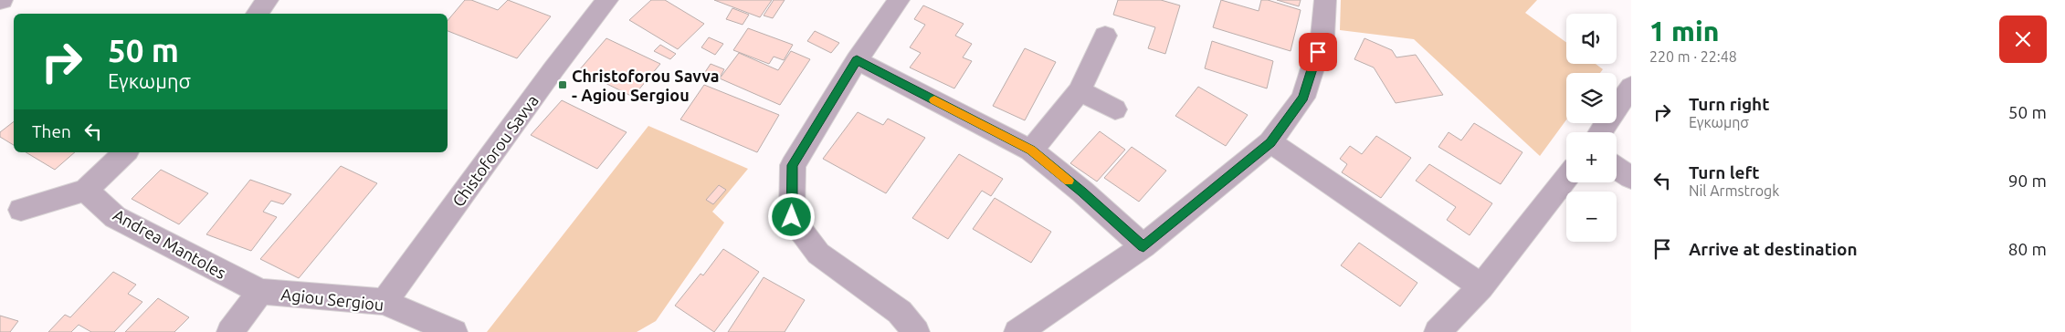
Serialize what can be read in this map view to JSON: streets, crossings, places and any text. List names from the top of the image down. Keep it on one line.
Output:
{"streets":{"street":["Chistoforou Savva","Andrea Mantoles","Agiou Sergiou"]},"crossings":[["Chistoforou Savva","Agiou Sergiou"],["Andrea Mantoles","Agiou Sergiou"]],"places":{"transit":["Christoforou Savva - Agiou Sergiou"]},"page":{"heading":["1 min","220 m · 22:48"],"map_buttons":["+","−"],"turn":["50 m","Εγκωμησ"],"list":[{"name":"Turn right","note":"Εγκωμησ","value":"50 m"},{"name":"Turn left","note":"Nil Armstrogk","value":"90 m"},{"name":"Arrive at destination","value":"80 m"}],"then":"Then"}}
